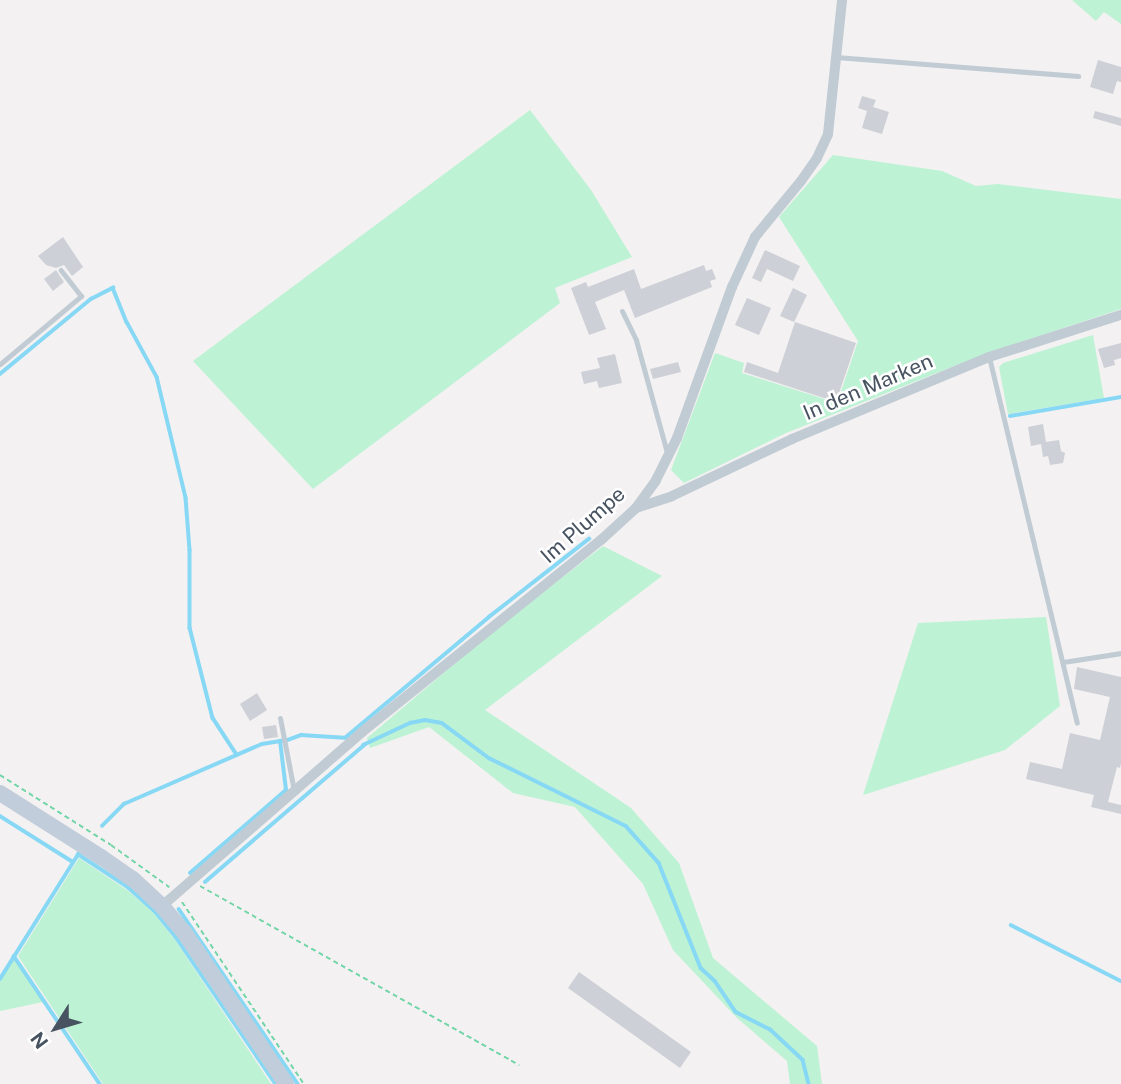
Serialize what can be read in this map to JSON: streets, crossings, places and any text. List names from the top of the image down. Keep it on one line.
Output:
{"streets":{"street":["In den Marken","Im Plumpe"]},"crossings":[["In den Marken","Im Plumpe"]],"north":"bottom left"}
